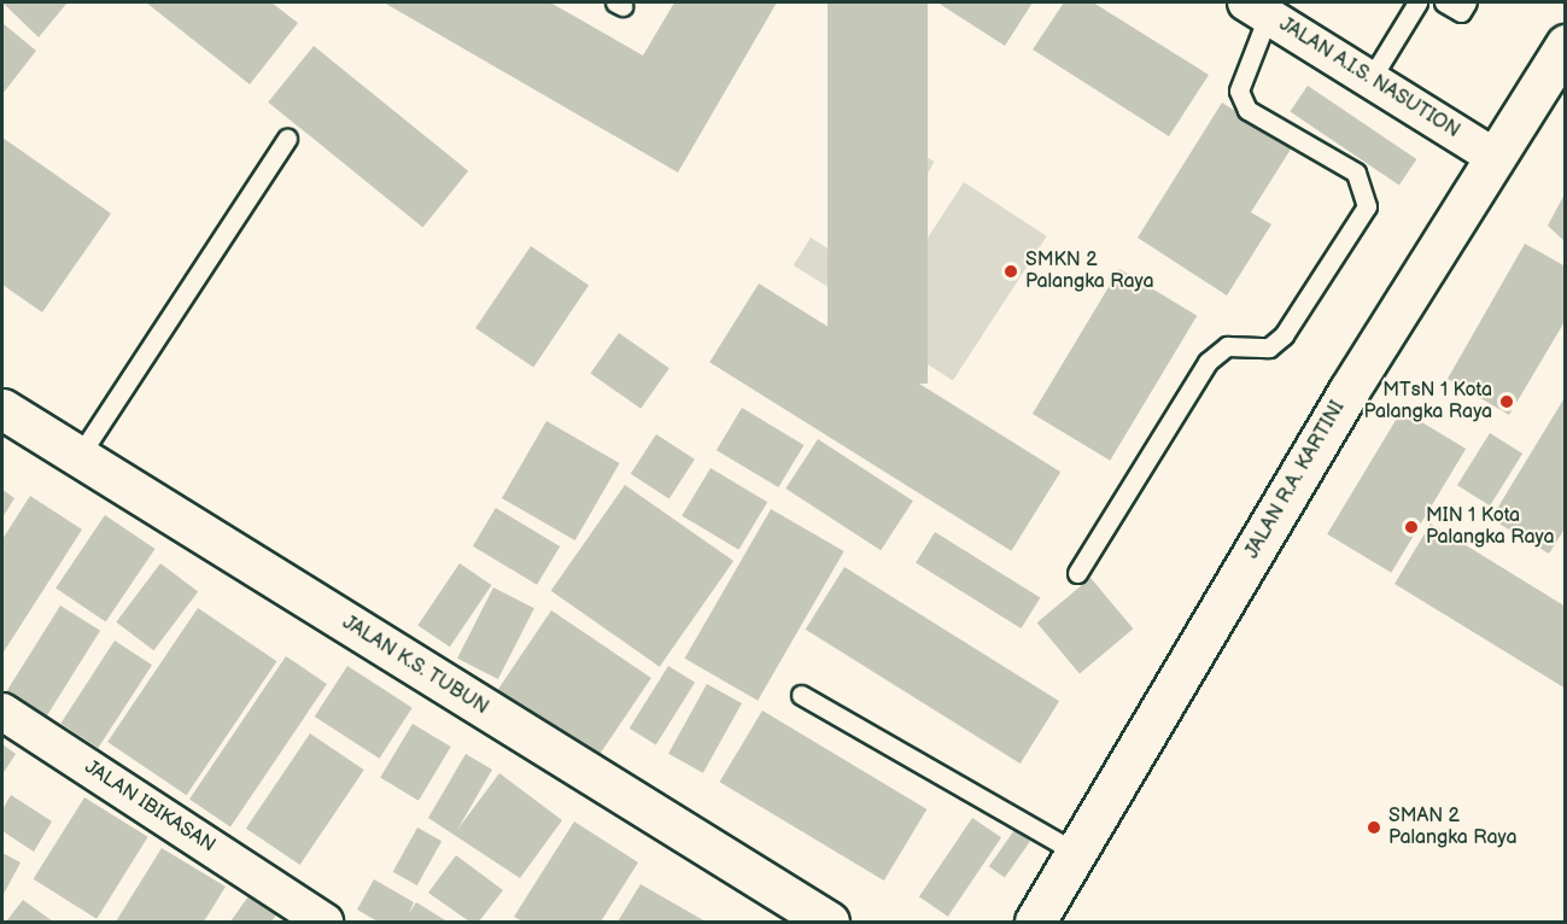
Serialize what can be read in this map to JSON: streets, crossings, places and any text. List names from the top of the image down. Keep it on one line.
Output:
{"streets":{"street":["JALAN A.I.S. NASUTION","JALAN R.A. KARTINI","JALAN K.S. TUBUN","JALAN IBIKASAN"]},"crossings":[["JALAN A.I.S. NASUTION","JALAN R.A. KARTINI"]],"places":["SMKN 2 Palangka Raya","MTsN 1 Kota Palangka Raya","MIN 1 Kota Palangka Raya","SMAN 2 Palangka Raya"]}
